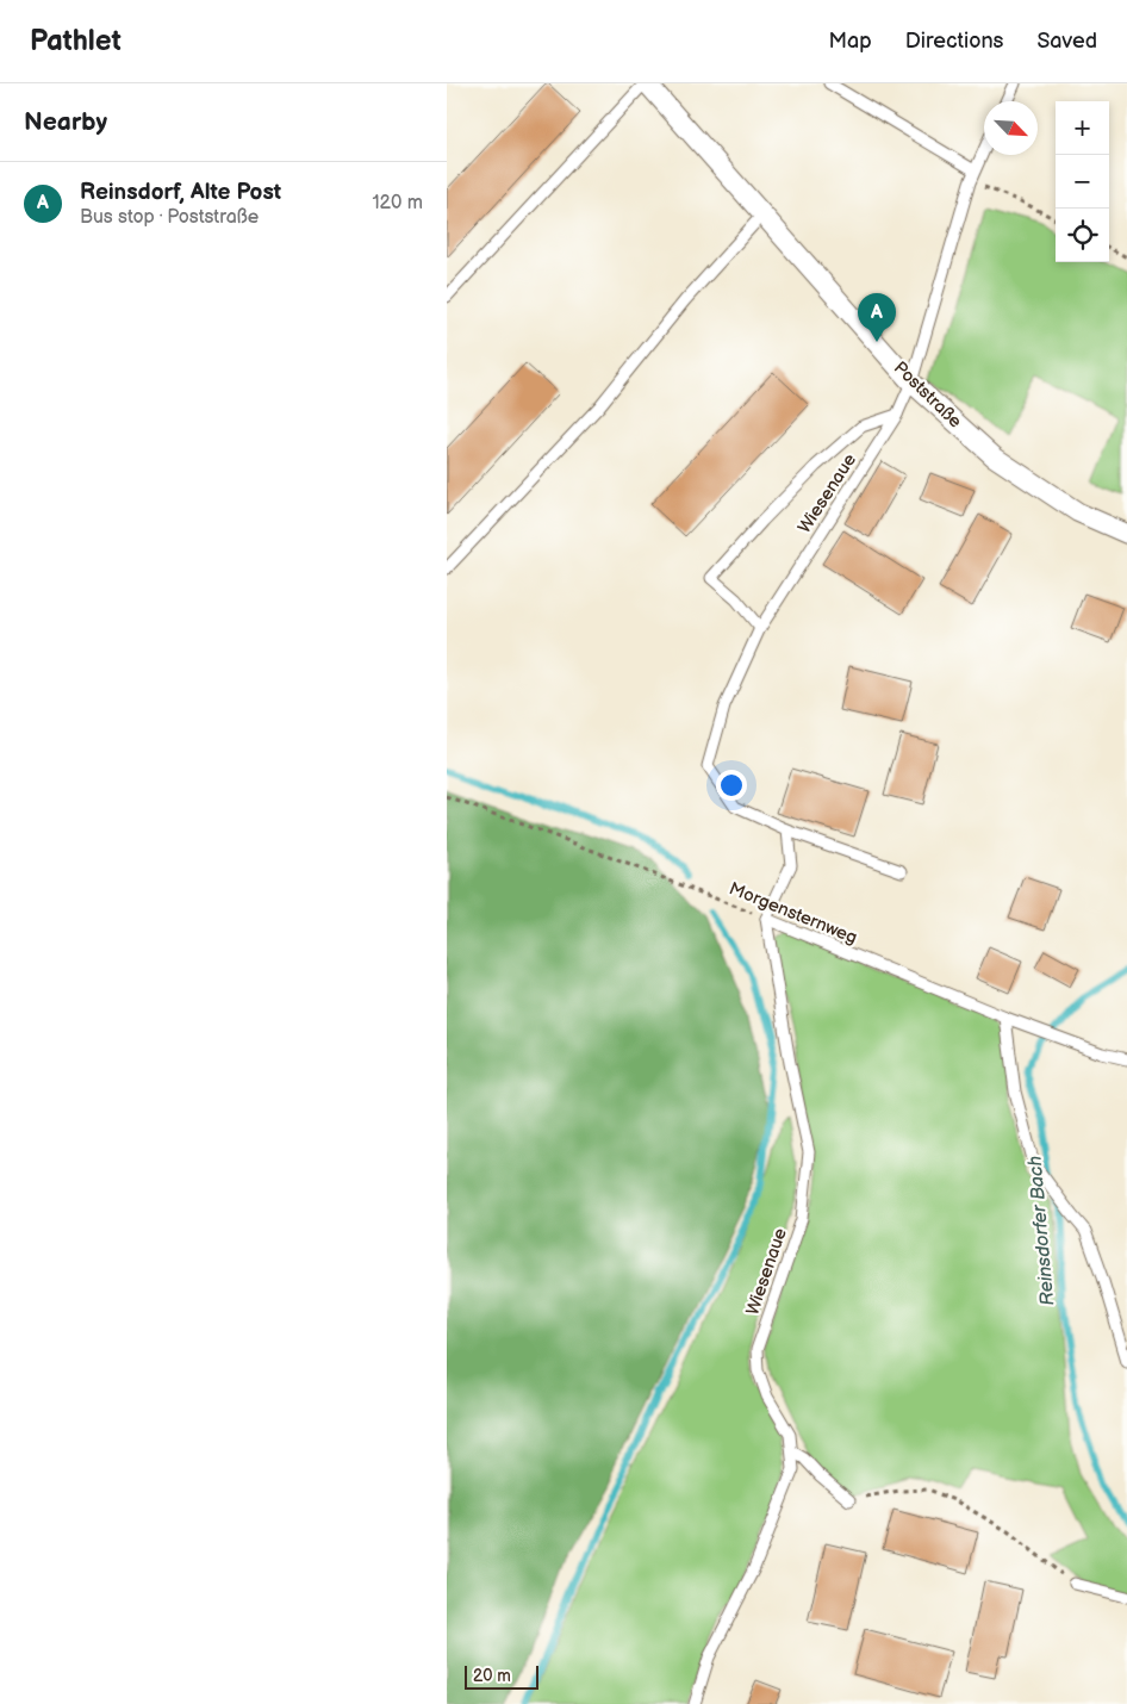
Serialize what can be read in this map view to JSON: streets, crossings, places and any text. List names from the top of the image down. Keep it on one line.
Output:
{"streets":{"street":["Poststraße"],"lane":["Wiesenaue","Morgensternweg"]},"crossings":[["Poststraße","Wiesenaue"],["Wiesenaue","Morgensternweg"]],"water":["Reinsdorfer Bach"],"scale_bar":"20 m","north":"bottom right","page":{"header":"Pathlet","nav":["Map","Directions","Saved"],"heading":"Nearby","map_buttons":["+","−"],"list":[{"mark":"A","name":"Reinsdorf, Alte Post","note":"Bus stop · Poststraße","value":"120 m"}],"pins":"A","scale":"20 m"}}
